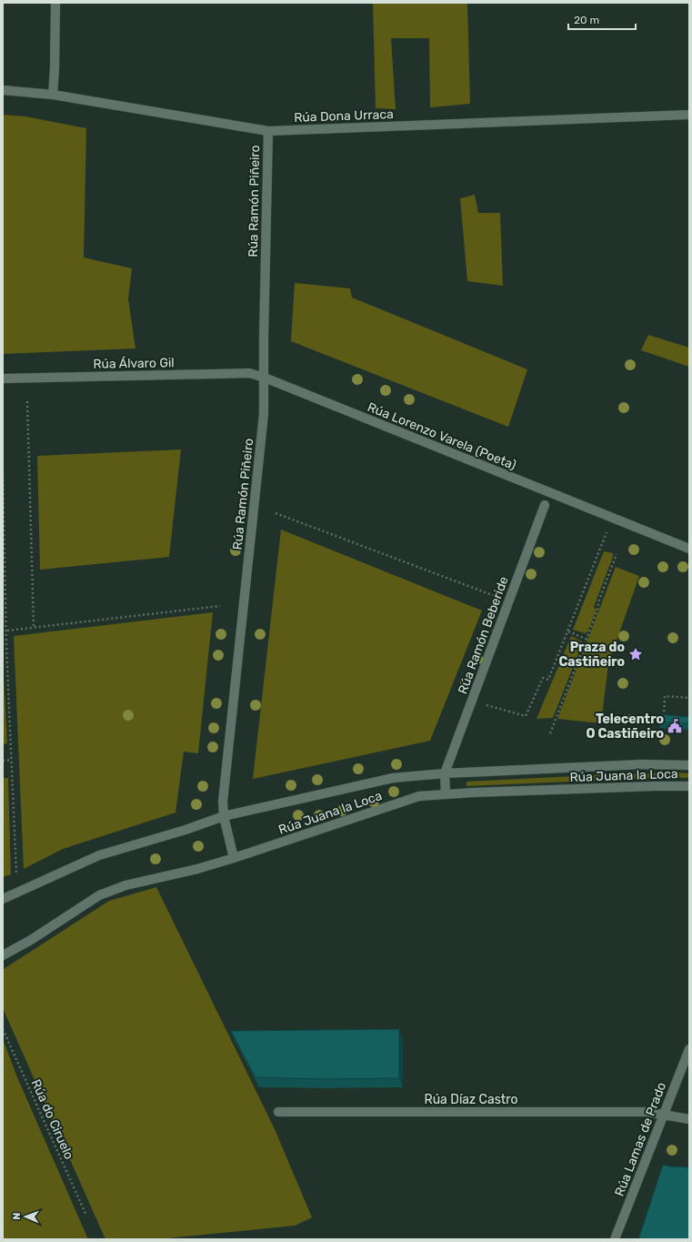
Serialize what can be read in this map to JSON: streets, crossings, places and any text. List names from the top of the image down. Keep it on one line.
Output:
{"streets":{"street":["Rúa Dona Urraca","Rúa Ramón Piñeiro","Rúa Álvaro Gil","Rúa Lorenzo Varela (Poeta)","Rúa Ramón Beberide","Rúa Juana la Loca","Rúa Díaz Castro","Rúa Lamas de Prado"],"path":["Rúa do Ciruelo"]},"crossings":[["Rúa Dona Urraca","Rúa Ramón Piñeiro"],["Rúa Ramón Piñeiro","Rúa Álvaro Gil"],["Rúa Ramón Piñeiro","Rúa Lorenzo Varela (Poeta)"],["Rúa Ramón Piñeiro","Rúa Juana la Loca"],["Rúa Álvaro Gil","Rúa Lorenzo Varela (Poeta)"],["Rúa Ramón Beberide","Rúa Juana la Loca"],["Rúa Díaz Castro","Rúa Lamas de Prado"]],"places":{"place":["Praza do Castiñeiro"],"public building":["Telecentro O Castiñeiro"]},"scale_bar":"20 m","north":"left"}
